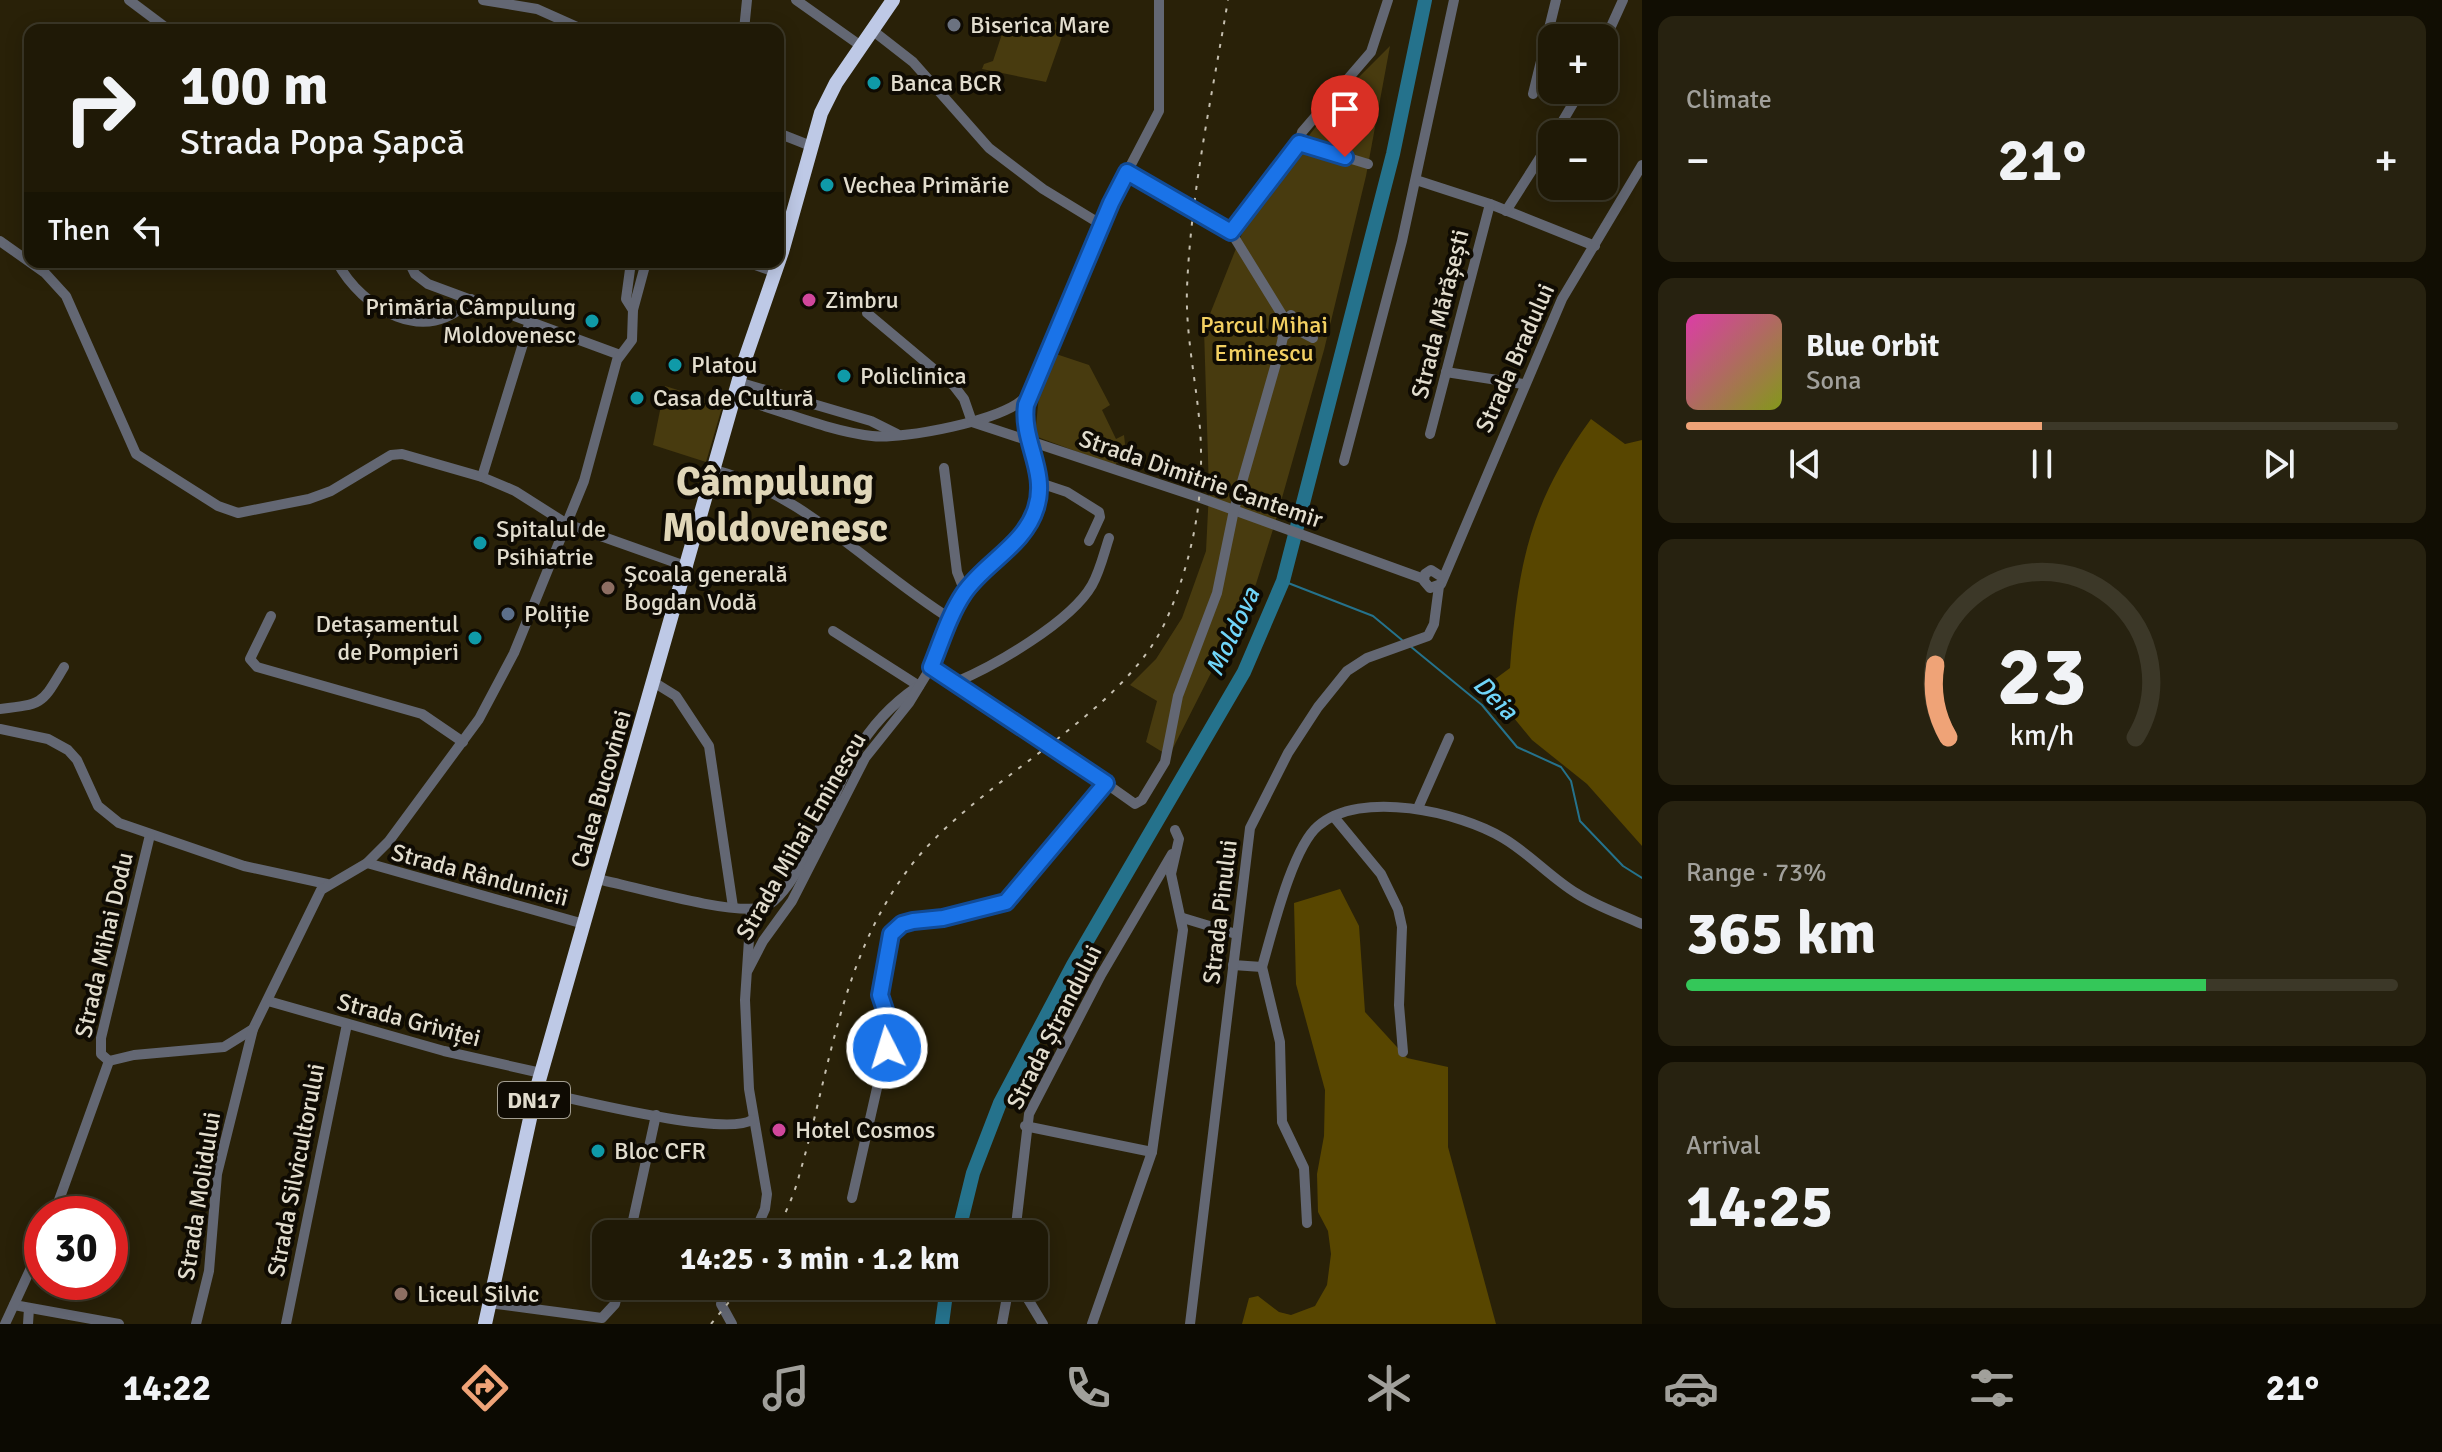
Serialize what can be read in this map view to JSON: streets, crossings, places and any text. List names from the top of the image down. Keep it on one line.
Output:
{"streets":{"highway":["Calea Bucovinei","DN17"],"street":["Strada Mărășești","Strada Bradului","Strada Dimitrie Cantemir","Strada Mihai Eminescu","Strada Rândunicii","Strada Pinului","Strada Mihai Dodu","Strada Griviței","Strada Ștrandului","Strada Silvicultorului","Strada Molidului"]},"crossings":[["Strada Mărășești","Strada Bradului"],["Strada Bradului","Strada Dimitrie Cantemir"],["Strada Bradului","Strada Pinului"],["Strada Dimitrie Cantemir","Calea Bucovinei"],["Strada Dimitrie Cantemir","Strada Mihai Eminescu"],["Strada Dimitrie Cantemir","Strada Pinului"],["Calea Bucovinei","Strada Rândunicii"],["Calea Bucovinei","Strada Griviței"],["Calea Bucovinei","DN17"],["Strada Griviței","Strada Silvicultorului"],["Strada Griviței","Strada Molidului"]],"districts":["Câmpulung Moldovenesc"],"water":["Moldova","Deia"],"parks":["Parcul Mihai Eminescu"],"places":["Biserica Mare","Banca BCR","Vechea Primărie","Zimbru","Primăria Câmpulung Moldovenesc","Platou","Policlinica","Casa de Cultură","Spitalul de Psihiatrie","Școala generală Bogdan Vodă","Poliție","Detașamentul de Pompieri","Hotel Cosmos","Bloc CFR","Liceul Silvic"],"page":{"tile":["Climate",["Range · 73%","365 km"],["Arrival","14:25"]],"map_buttons":["+","−"],"turn":["100 m","Strada Popa Șapcă"],"heat":["−","21°","+"],"then":"Then","song":["Blue Orbit","Sona"],"limit":"30","trip":"14:25 · 3 min · 1.2 km","tabs":["14:22","21°"],"gauge":["23","km/h"]}}
